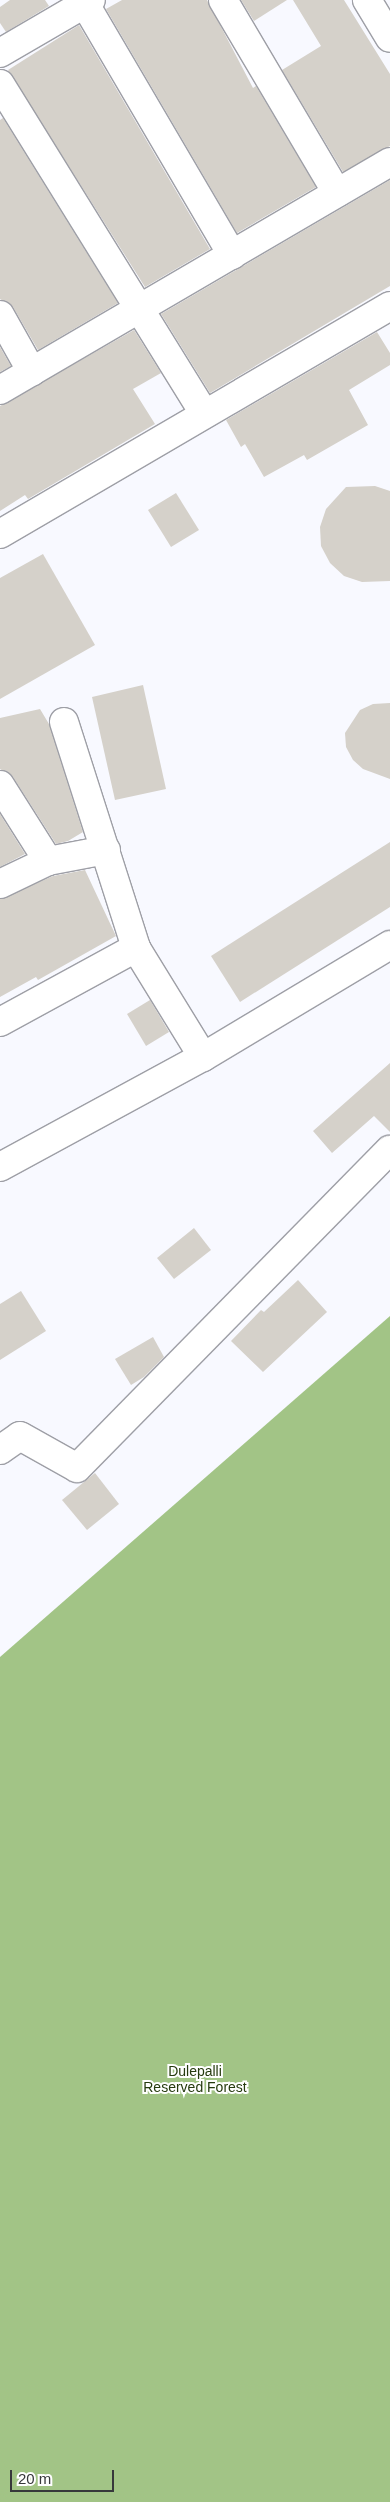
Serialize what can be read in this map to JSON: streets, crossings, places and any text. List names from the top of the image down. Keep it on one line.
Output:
{"parks":["Dulepalli Reserved Forest"],"scale_bar":"20 m"}
